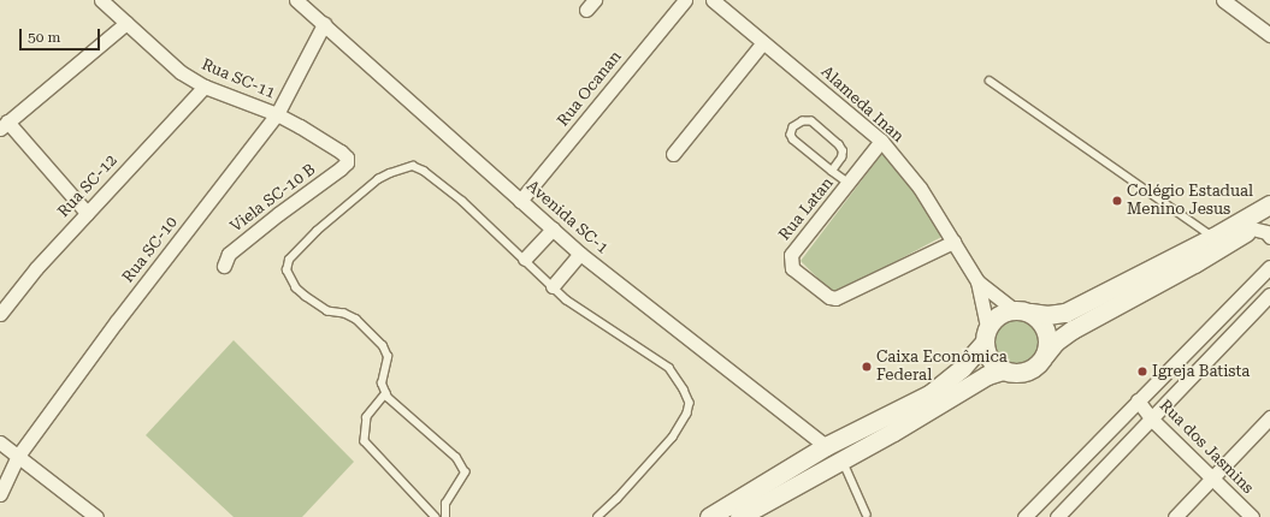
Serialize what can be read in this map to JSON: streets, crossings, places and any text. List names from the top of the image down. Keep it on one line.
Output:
{"streets":{"street":["Rua SC-11","Rua Ocanan","Alameda Inan","Rua SC-12","Viela SC-10 B","Rua Latan","Avenida SC-1","Rua SC-10","Rua dos Jasmins"]},"crossings":[["Rua SC-11","Rua SC-12"],["Rua SC-11","Viela SC-10 B"],["Rua SC-11","Rua SC-10"],["Rua Ocanan","Avenida SC-1"],["Alameda Inan","Rua Latan"],["Avenida SC-1","Rua SC-10"]],"places":["Colégio Estadual Menino Jesus","Caixa Econômica Federal","Igreja Batista"],"scale_bar":"50 m"}
